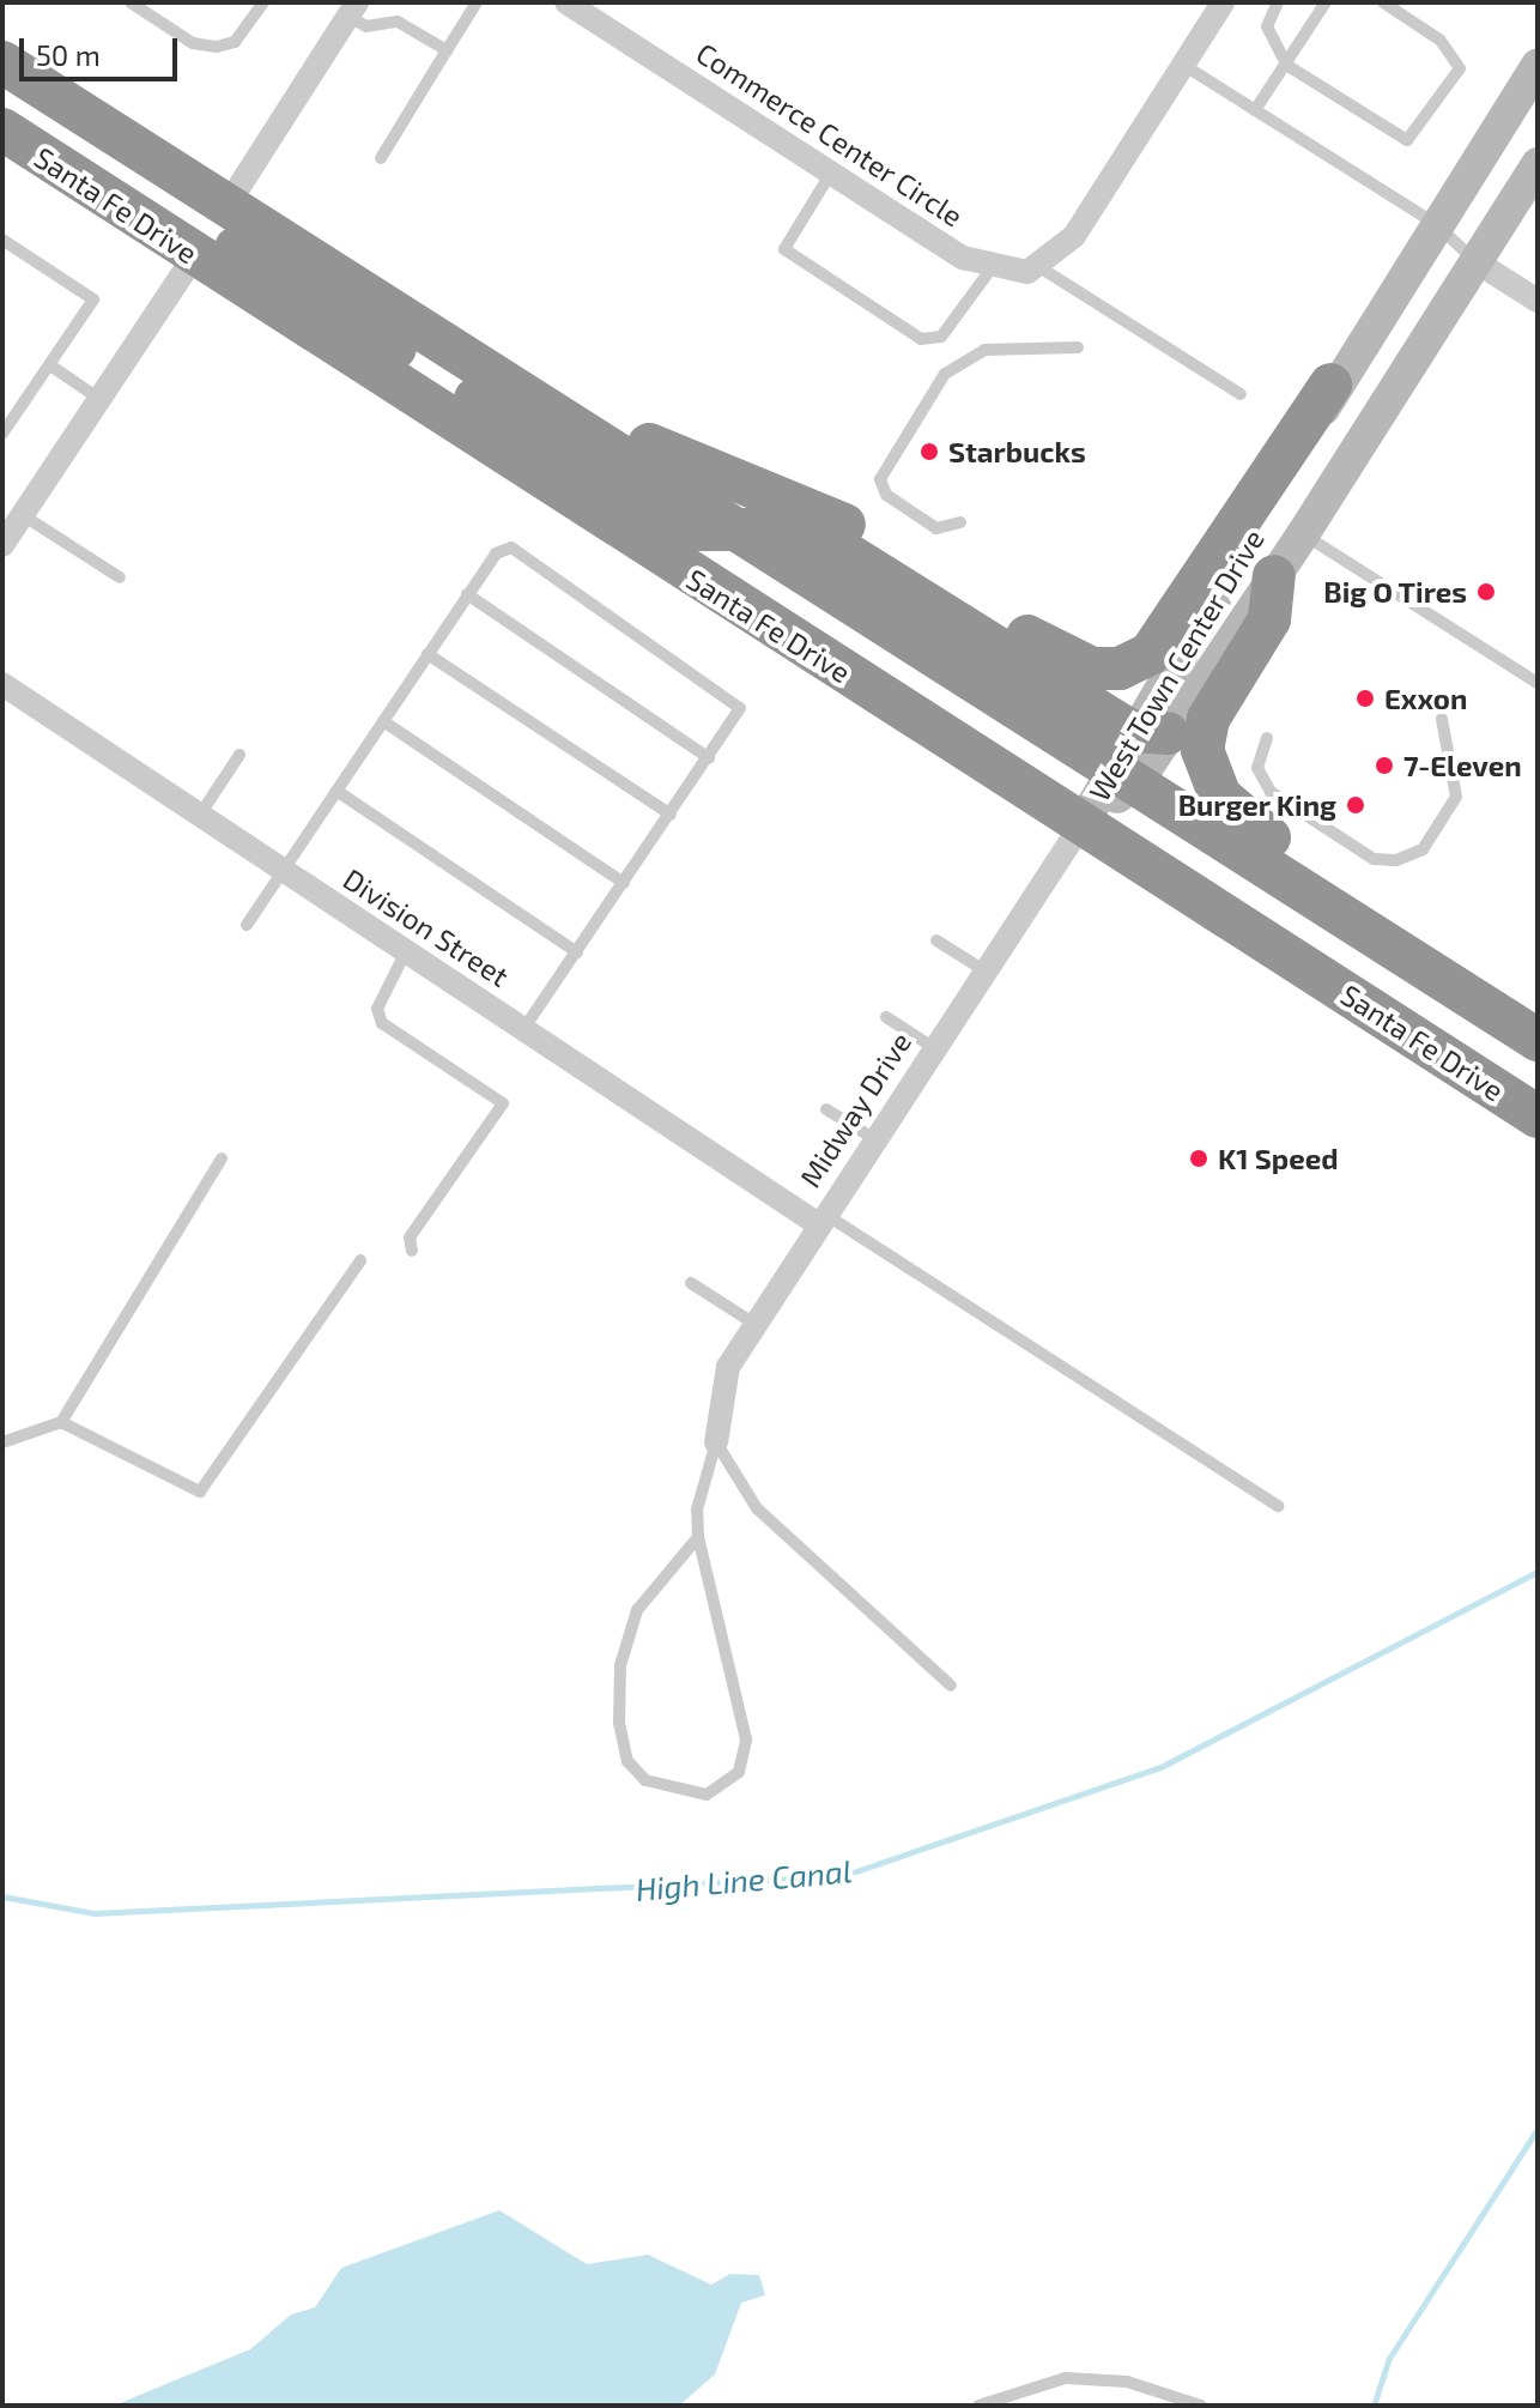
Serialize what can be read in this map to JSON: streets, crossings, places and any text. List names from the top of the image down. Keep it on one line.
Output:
{"streets":{"highway":["Santa Fe Drive"],"street":["Commerce Center Circle","West Town Center Drive","Division Street","Midway Drive"]},"crossings":[["Santa Fe Drive","West Town Center Drive"],["Santa Fe Drive","Midway Drive"],["West Town Center Drive","Midway Drive"],["Division Street","Midway Drive"]],"water":["High Line Canal"],"places":["Starbucks","Big O Tires","Exxon","7-Eleven","Burger King","K1 Speed"],"scale_bar":"50 m"}
